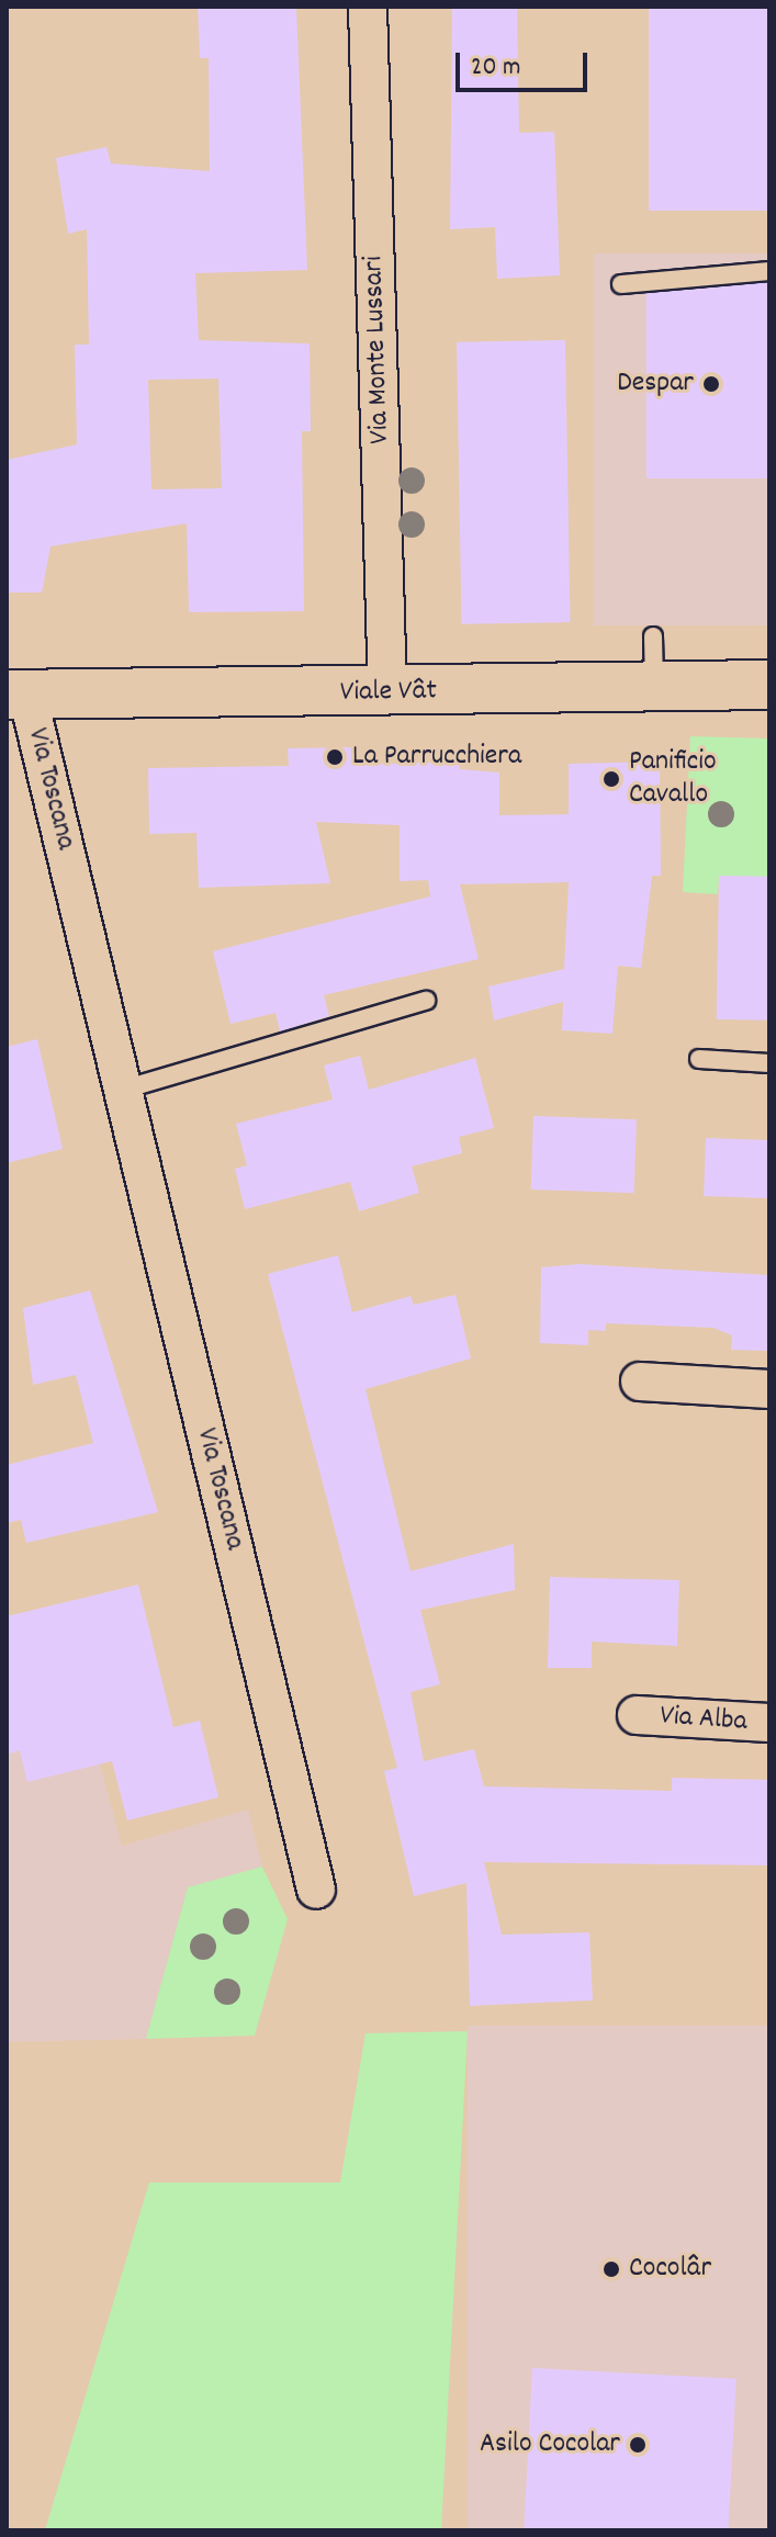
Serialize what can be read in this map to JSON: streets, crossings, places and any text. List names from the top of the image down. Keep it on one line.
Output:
{"streets":{"main road":["Viale Vât"],"street":["Via Monte Lussari","Via Toscana","Via Alba"]},"crossings":[["Via Monte Lussari","Viale Vât"],["Viale Vât","Via Toscana"]],"places":["Despar","La Parrucchiera","Panificio Cavallo","Cocolâr","Asilo Cocolar"],"scale_bar":"20 m"}
